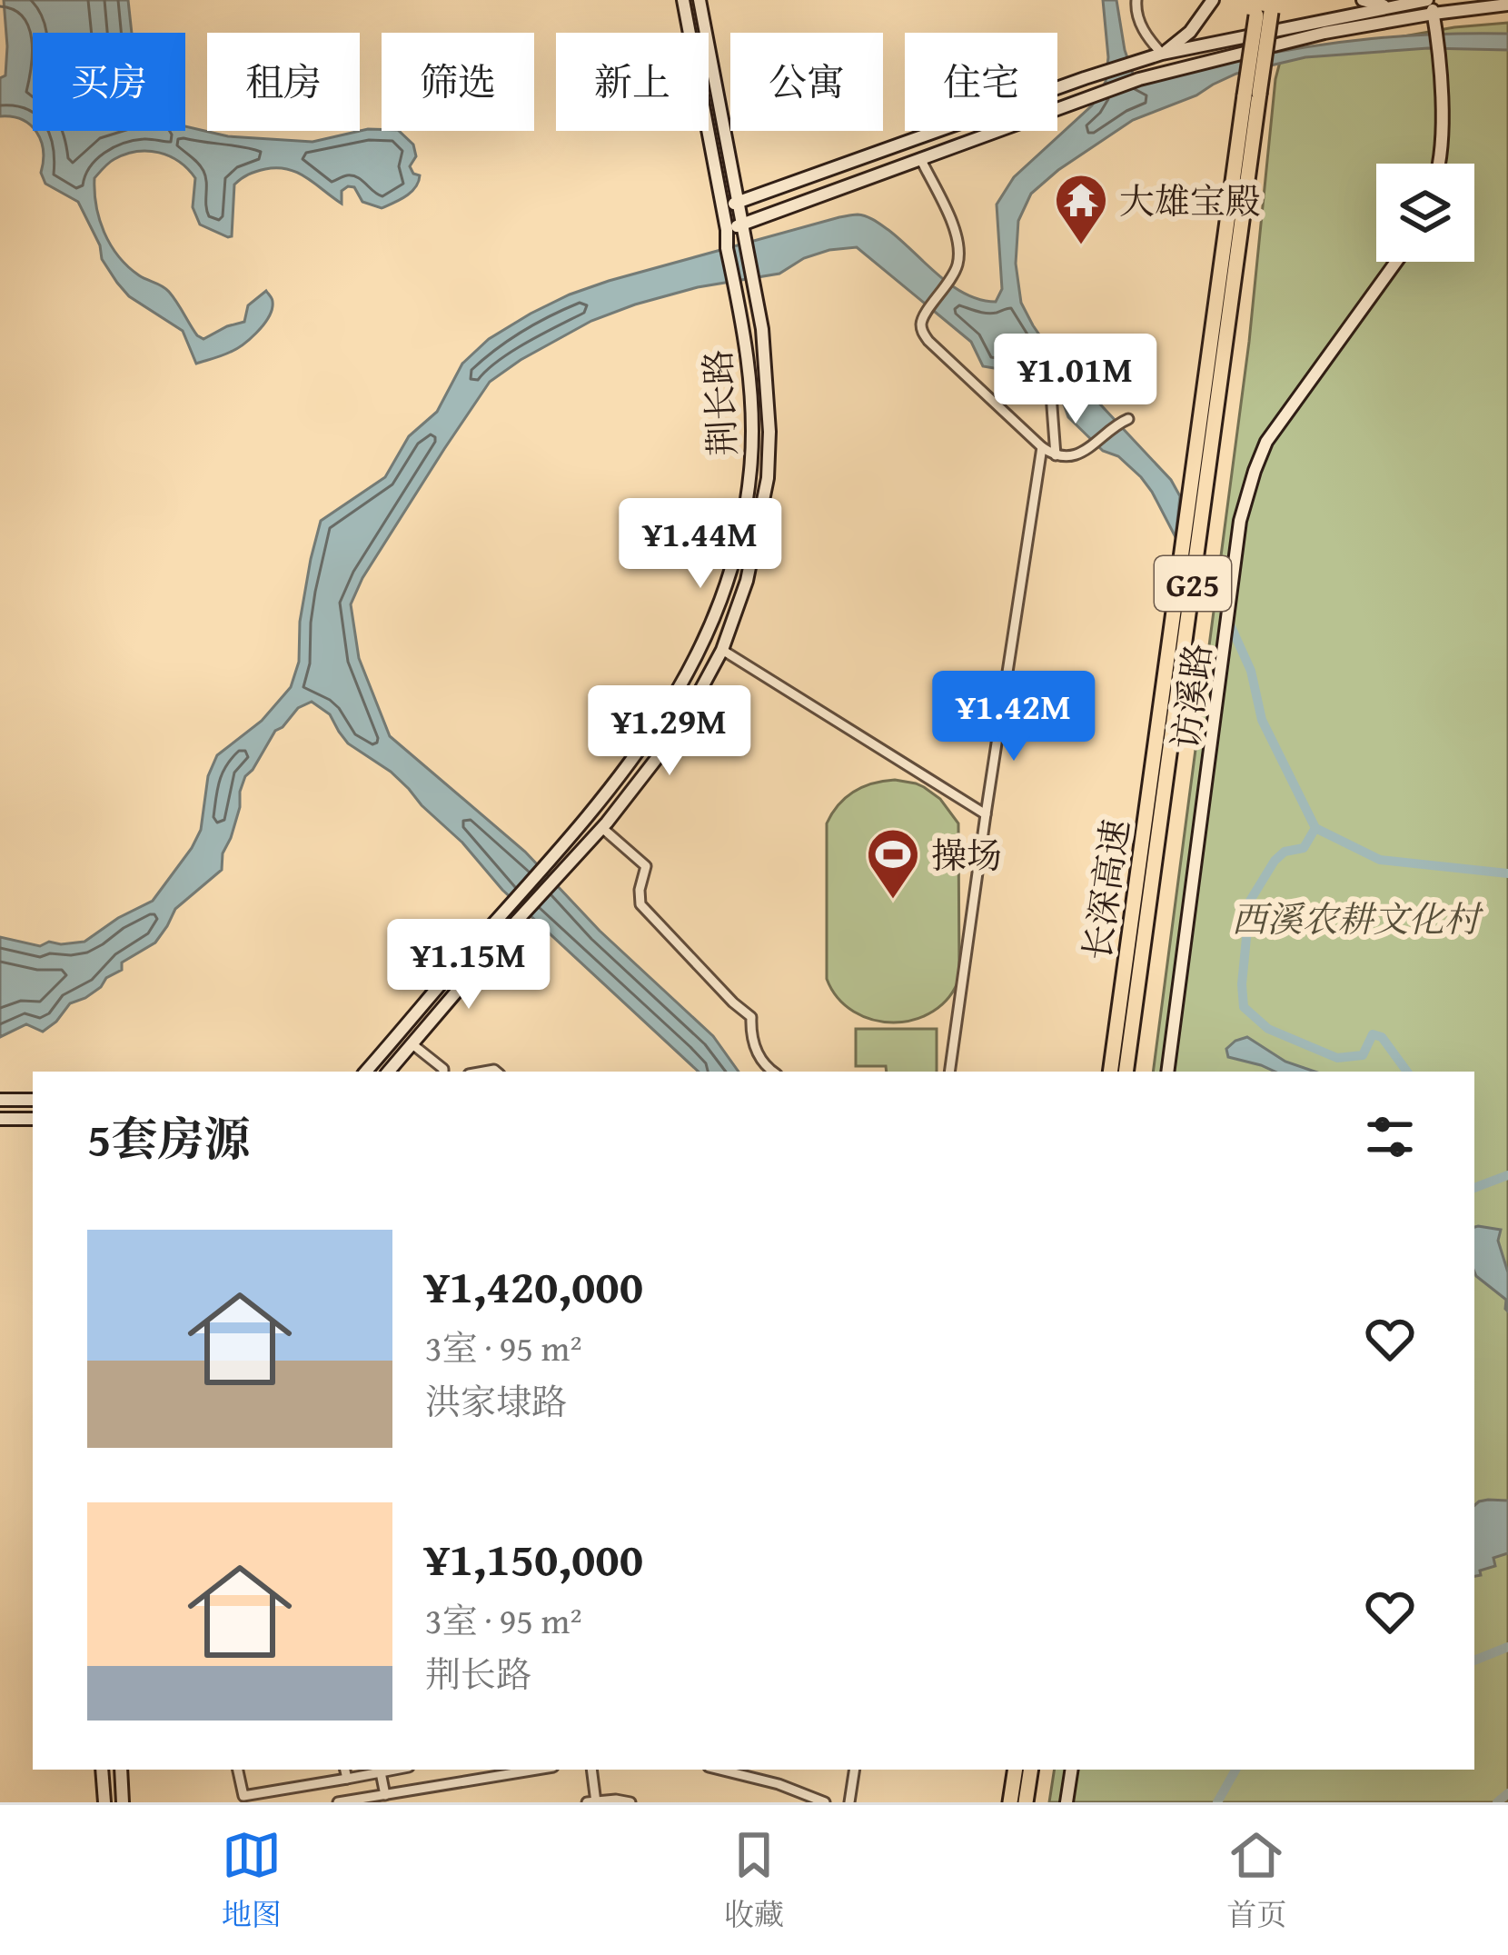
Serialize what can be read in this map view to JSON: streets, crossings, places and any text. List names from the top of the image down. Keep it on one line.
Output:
{"streets":{"highway":["G25","长深高速"],"main road":["荆长路","访溪路"]},"parks":["西溪农耕文化村"],"places":{"temple":["大雄宝殿"],"sports":["操场"]},"page":{"chip":["买房","租房","筛选","新上","公寓","住宅"],"price":["¥1.01M","¥1.44M","¥1.42M","¥1.29M","¥1.15M"],"heading":"5套房源","list":[{"name":"¥1,420,000","note":"3室 · 95 m² · 洪家埭路"},{"name":"¥1,150,000","note":"3室 · 95 m² · 荆长路"}],"tabs":["地图","收藏","首页"]}}
